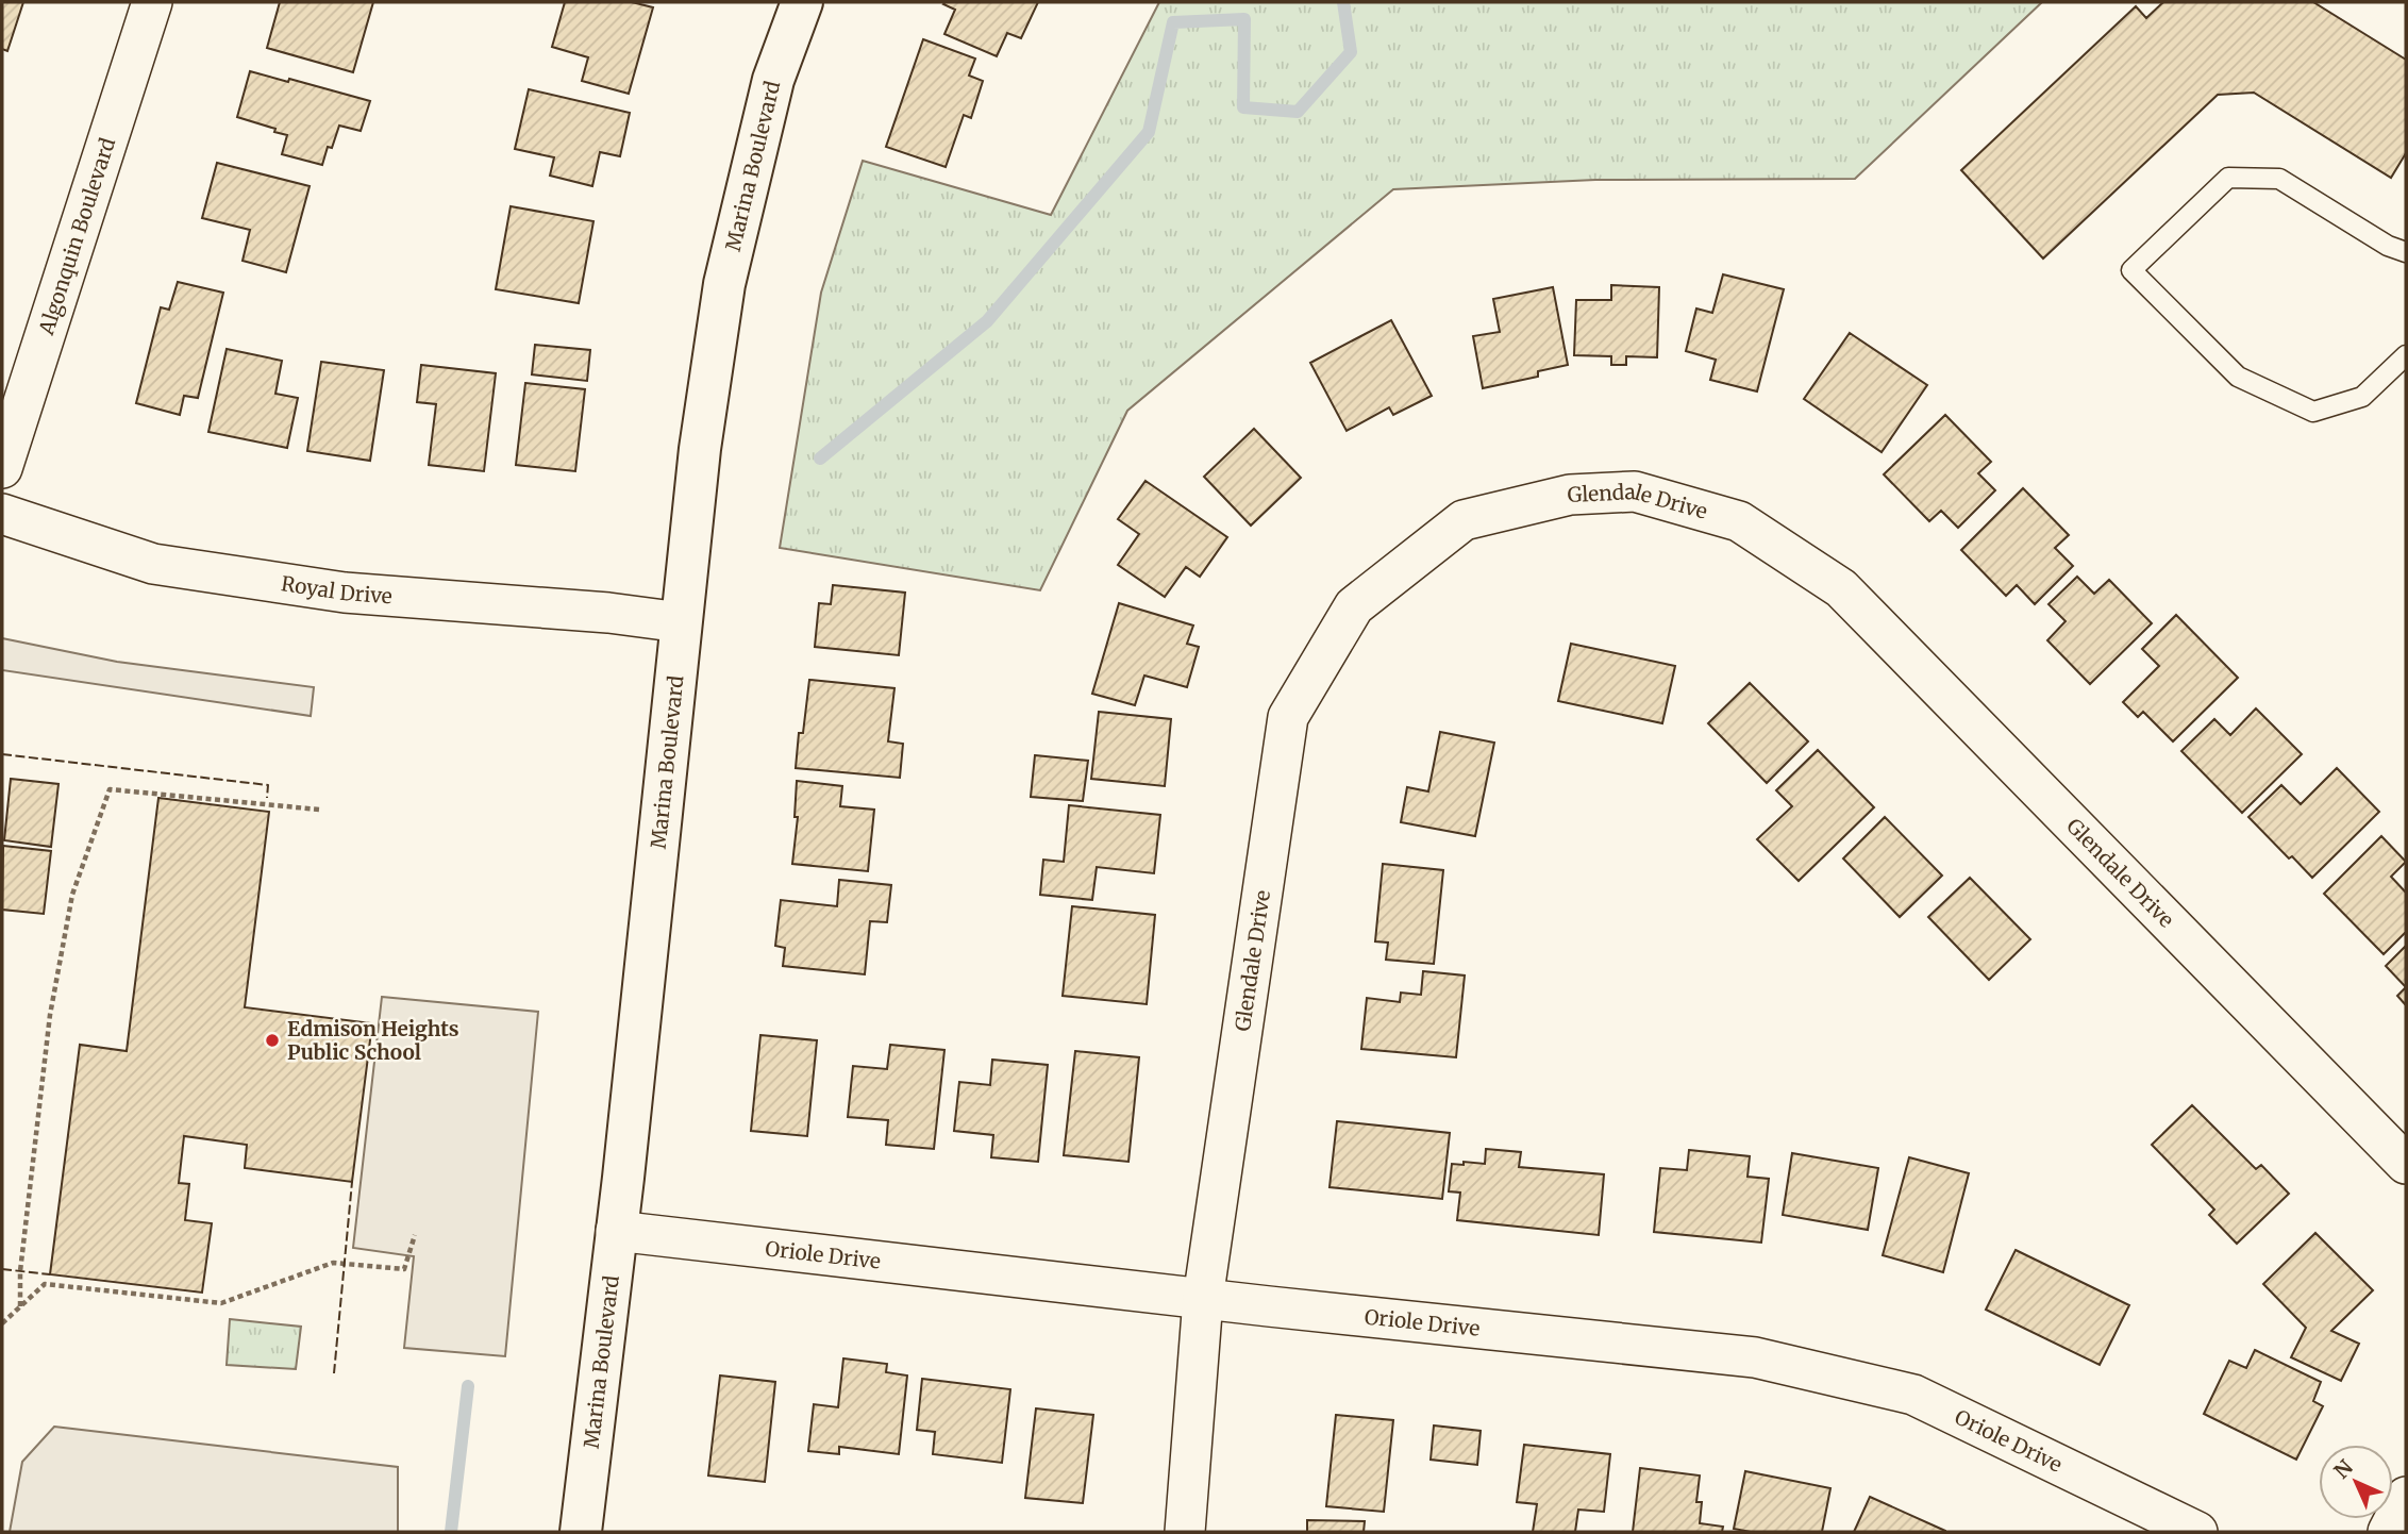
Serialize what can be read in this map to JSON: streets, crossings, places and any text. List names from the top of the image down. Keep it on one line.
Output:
{"streets":{"street":["Marina Boulevard","Algonquin Boulevard","Glendale Drive","Royal Drive","Oriole Drive"]},"crossings":[["Marina Boulevard","Royal Drive"],["Marina Boulevard","Oriole Drive"],["Glendale Drive","Oriole Drive"]],"places":["Edmison Heights Public School"],"north":"top left"}
